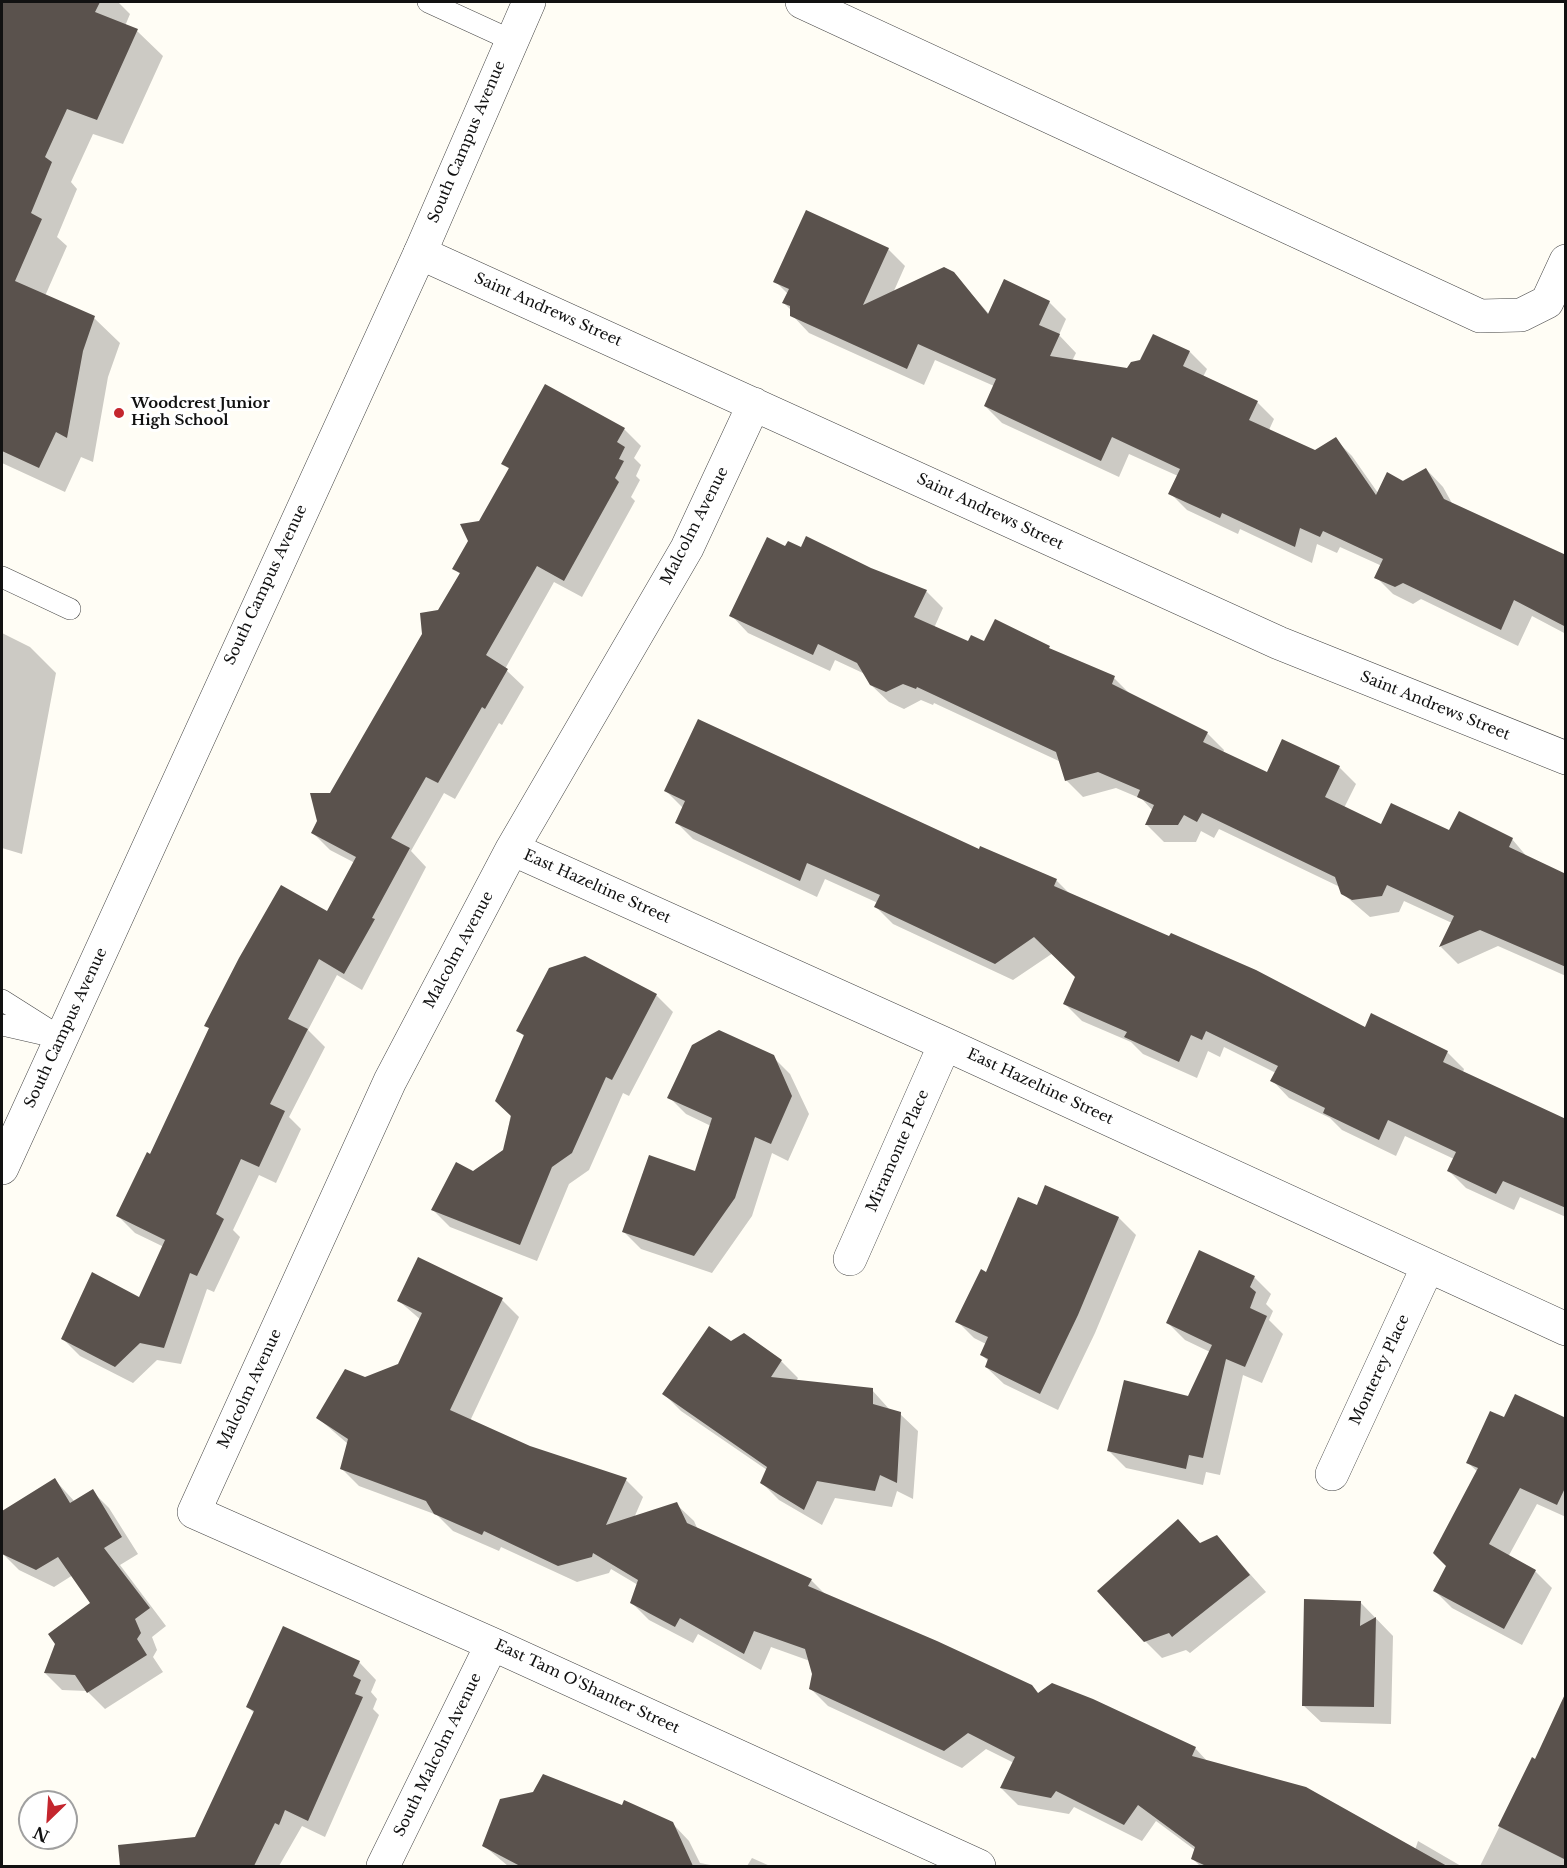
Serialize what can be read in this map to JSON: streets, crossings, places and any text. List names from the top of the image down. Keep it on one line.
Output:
{"streets":{"street":["South Campus Avenue","Saint Andrews Street","Malcolm Avenue","East Hazeltine Street","Miramonte Place","Monterey Place","East Tam O'Shanter Street","South Malcolm Avenue"]},"crossings":[["South Campus Avenue","Saint Andrews Street"],["Saint Andrews Street","Malcolm Avenue"],["Malcolm Avenue","East Hazeltine Street"],["Malcolm Avenue","East Tam O'Shanter Street"],["East Hazeltine Street","Miramonte Place"],["East Hazeltine Street","Monterey Place"],["East Tam O'Shanter Street","South Malcolm Avenue"]],"places":["Woodcrest Junior High School"],"north":"bottom left"}
